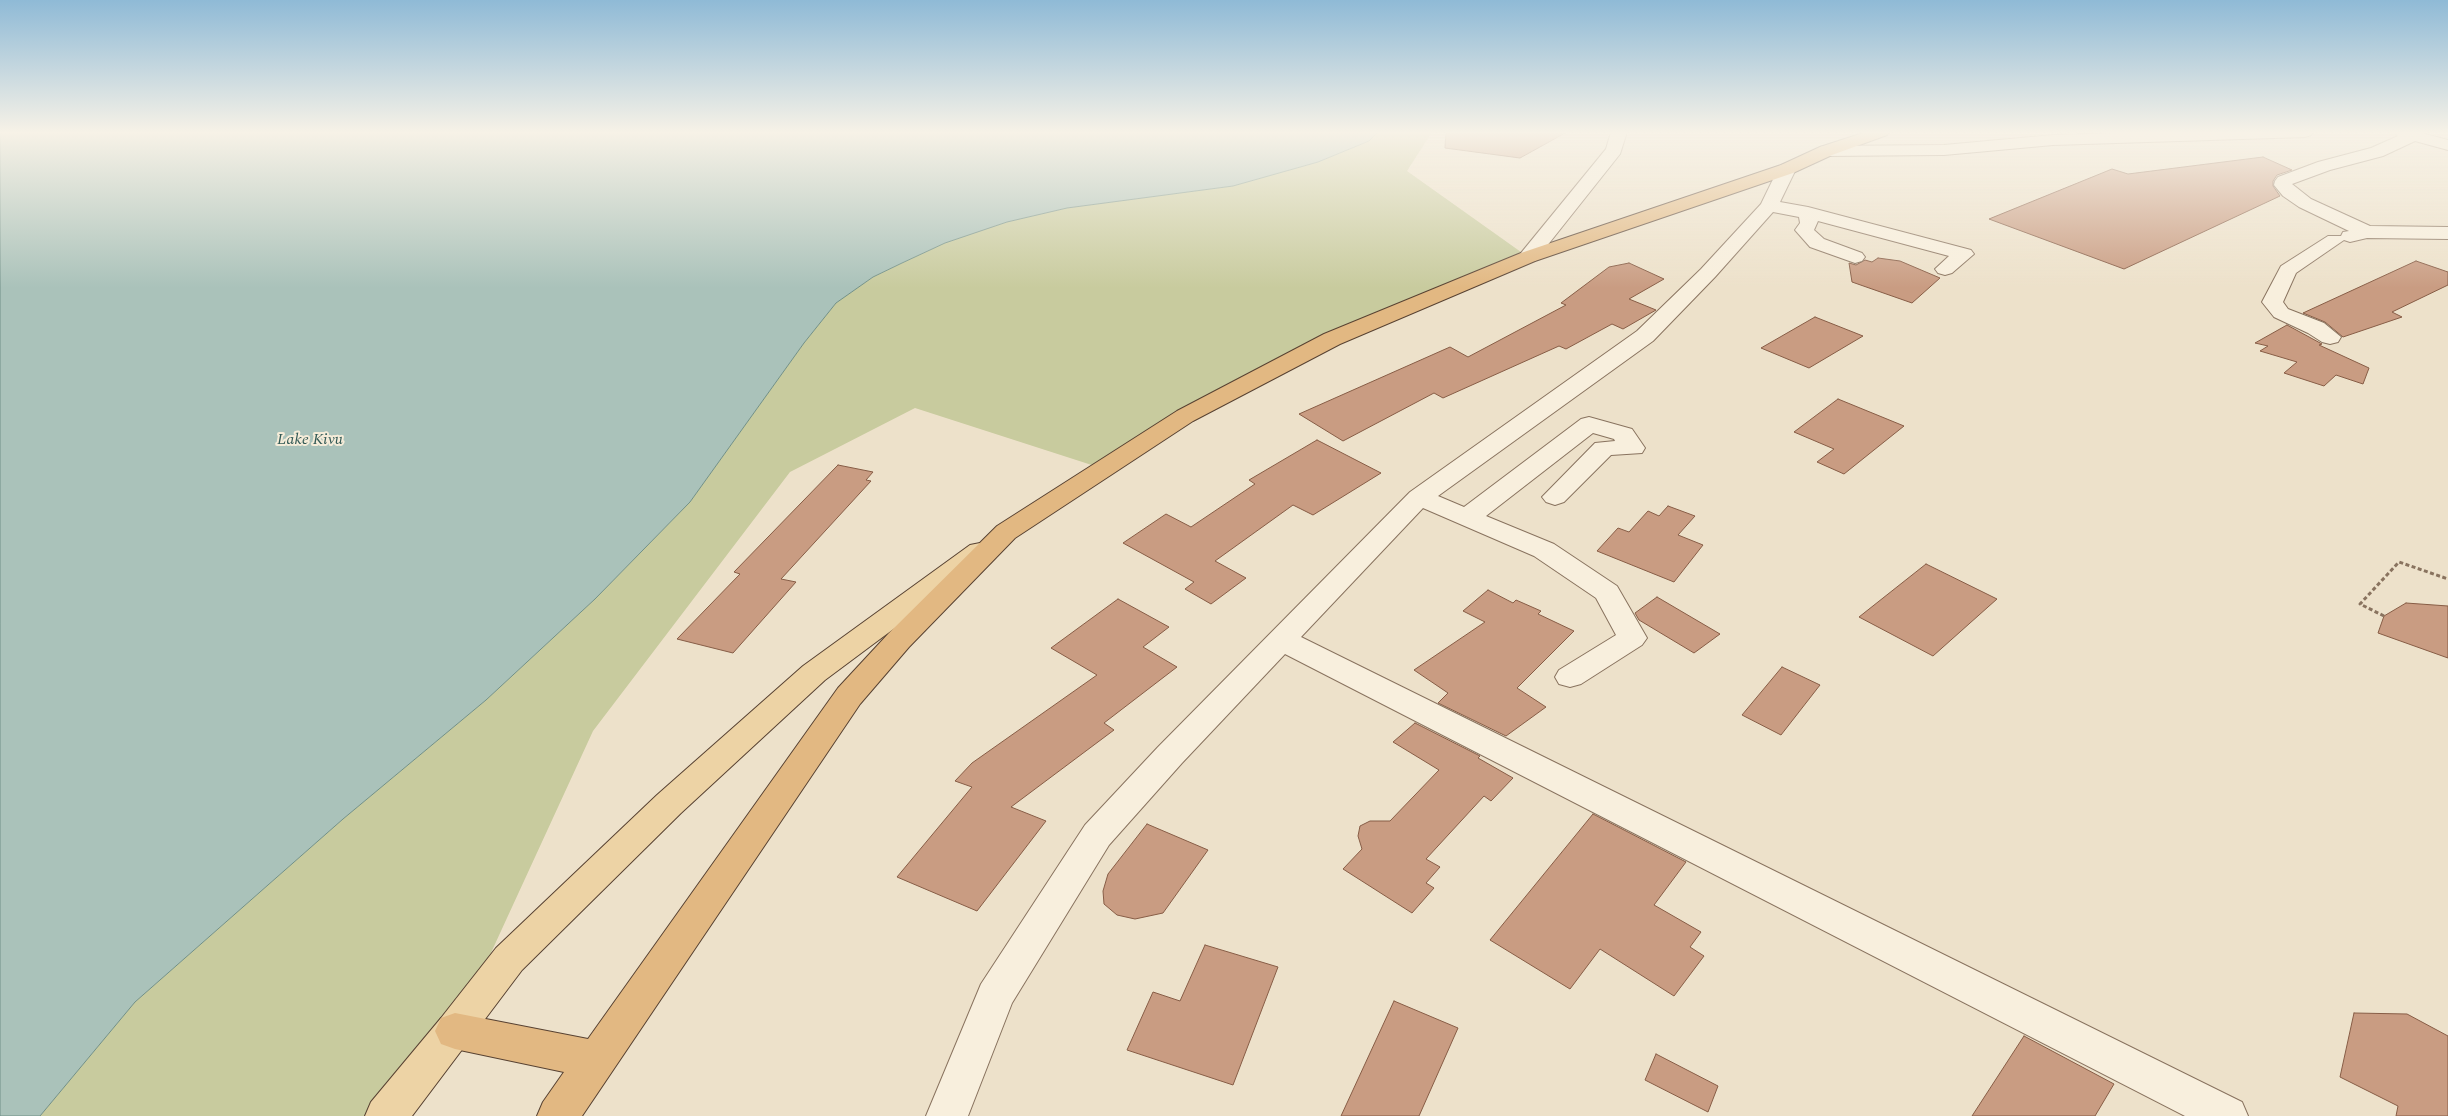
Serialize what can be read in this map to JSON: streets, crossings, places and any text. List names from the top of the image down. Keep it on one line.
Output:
{"water":["Lake Kivu"]}
